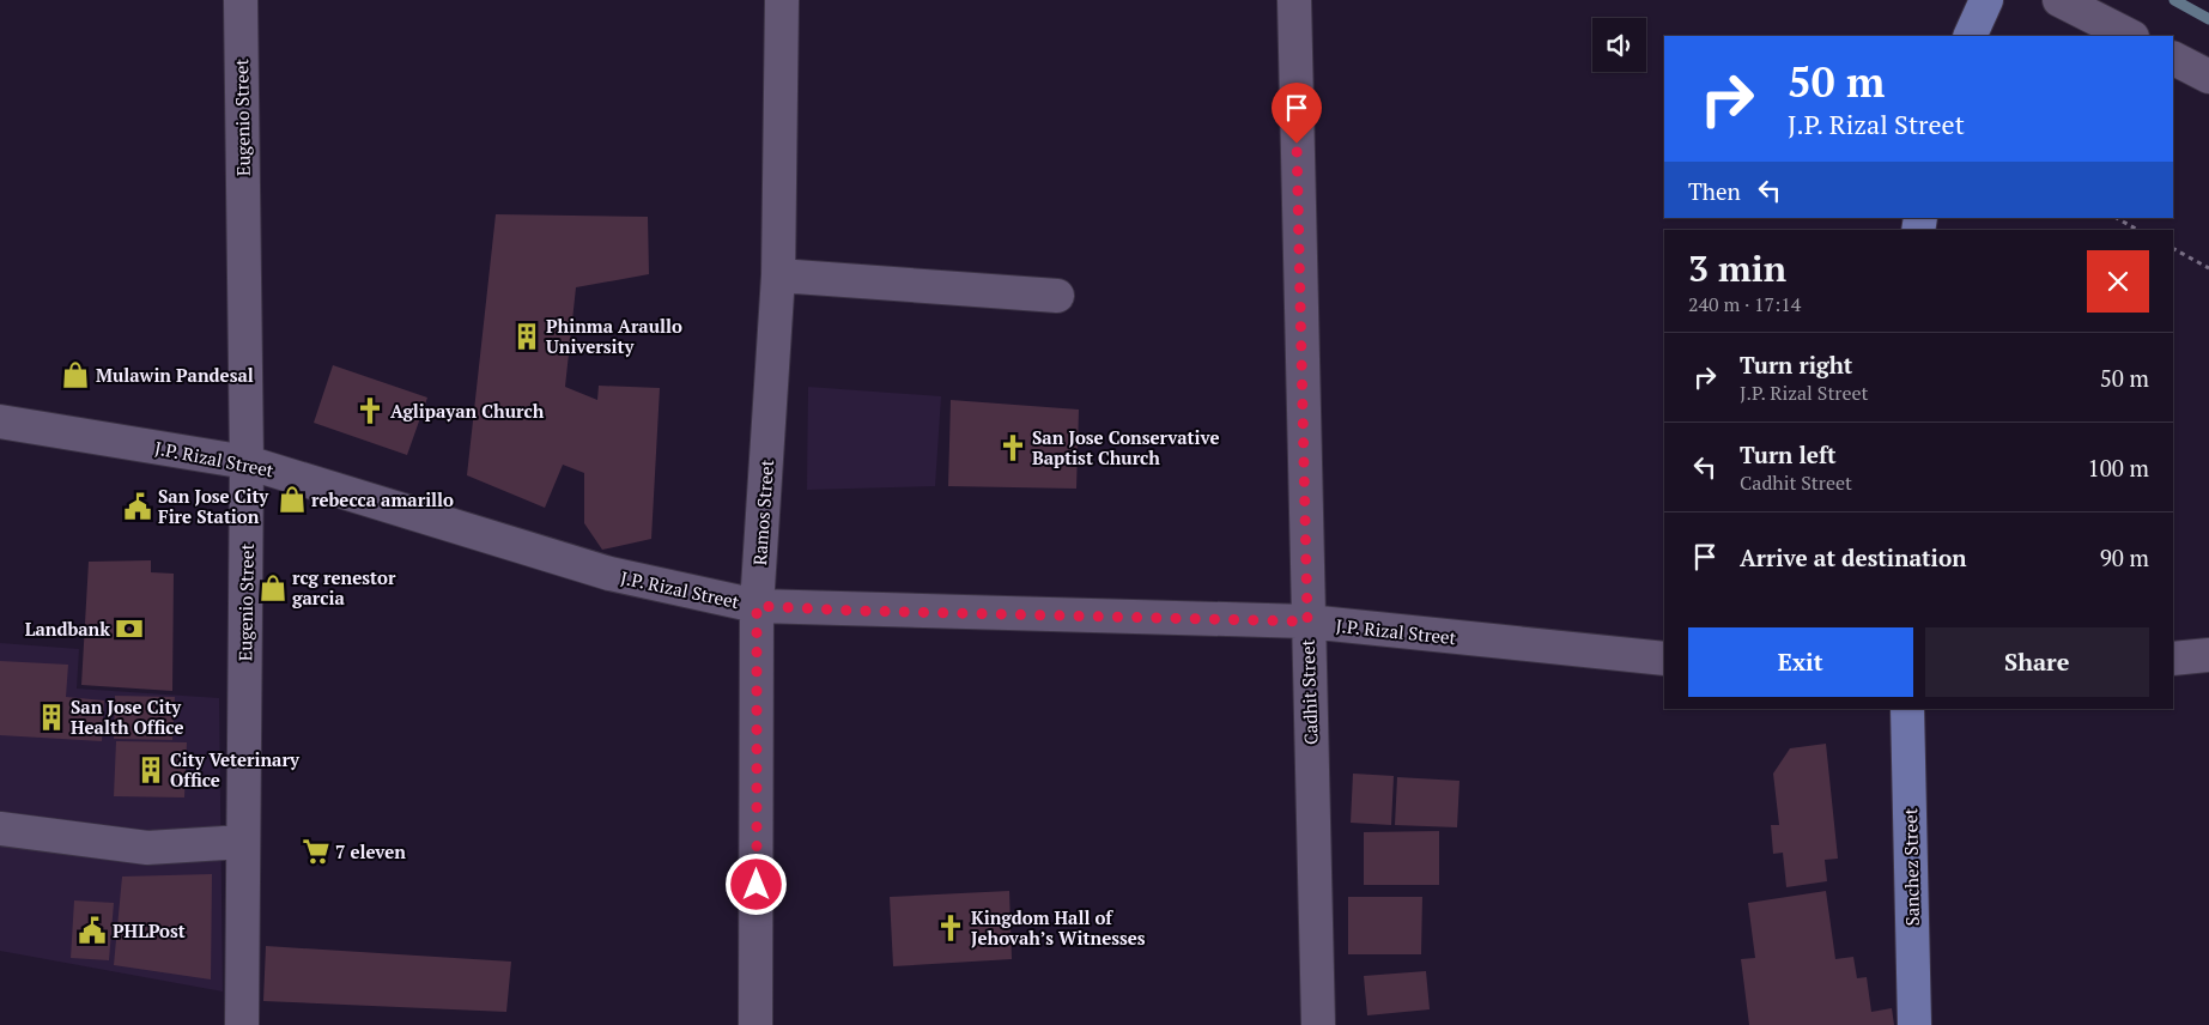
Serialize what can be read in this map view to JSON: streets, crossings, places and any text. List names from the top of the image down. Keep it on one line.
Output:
{"streets":{"main road":["Sanchez Street"],"street":["Eugenio Street","J.P. Rizal Street","Ramos Street","Cadhit Street"]},"crossings":[["Eugenio Street","J.P. Rizal Street"],["J.P. Rizal Street","Ramos Street"],["J.P. Rizal Street","Cadhit Street"]],"places":{"building":["Phinma Araullo University","San Jose City Health Office","City Veterinary Office"],"shop":["Mulawin Pandesal","rebecca amarillo","rcg renestor garcia"],"church":["Aglipayan Church","San Jose Conservative Baptist Church","Kingdom Hall of Jehovah’s Witnesses"],"public building":["San Jose City Fire Station","PHLPost"],"bank":["Landbank"],"supermarket":["7 eleven"]},"page":{"turn":["50 m","J.P. Rizal Street"],"then":"Then","heading":["3 min","240 m · 17:14"],"list":[{"name":"Turn right","note":"J.P. Rizal Street","value":"50 m"},{"name":"Turn left","note":"Cadhit Street","value":"100 m"},{"name":"Arrive at destination","value":"90 m"}],"buttons":["Exit","Share"]}}
